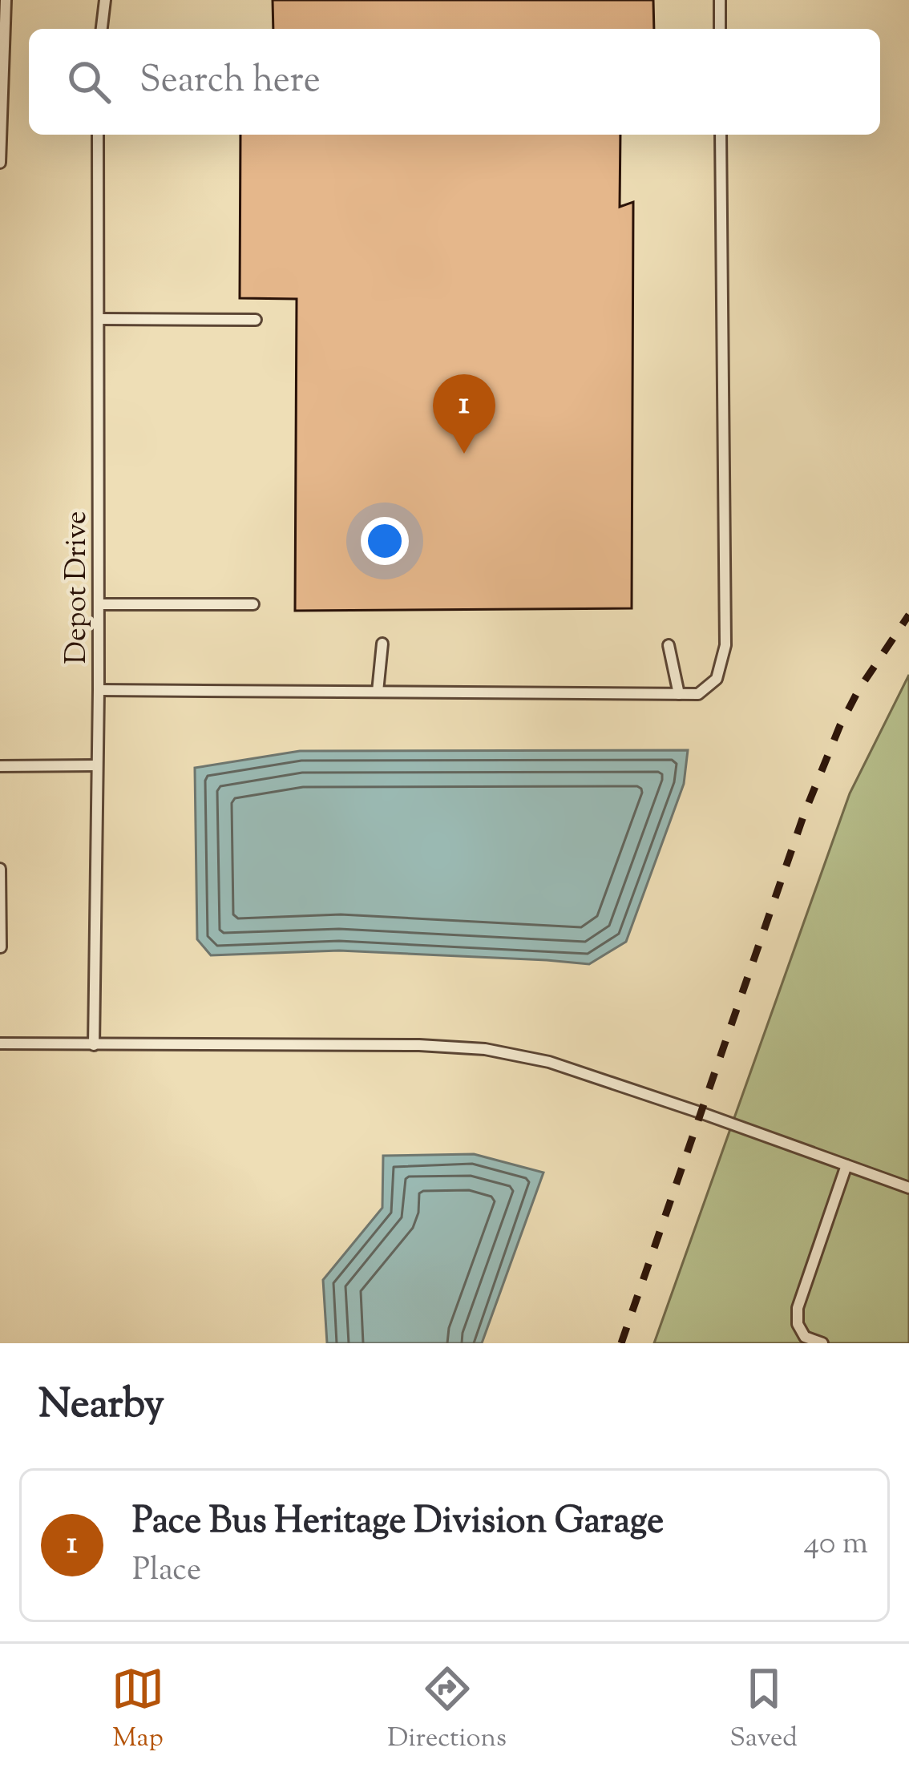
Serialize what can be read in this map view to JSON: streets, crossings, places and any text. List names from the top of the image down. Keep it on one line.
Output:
{"streets":{"lane":["Depot Drive"]},"page":{"search":"Search here","pins":"1","heading":"Nearby","list":[{"mark":"1","name":"Pace Bus Heritage Division Garage","note":"Place","value":"40 m"}],"nav":["Map","Directions","Saved"]}}
